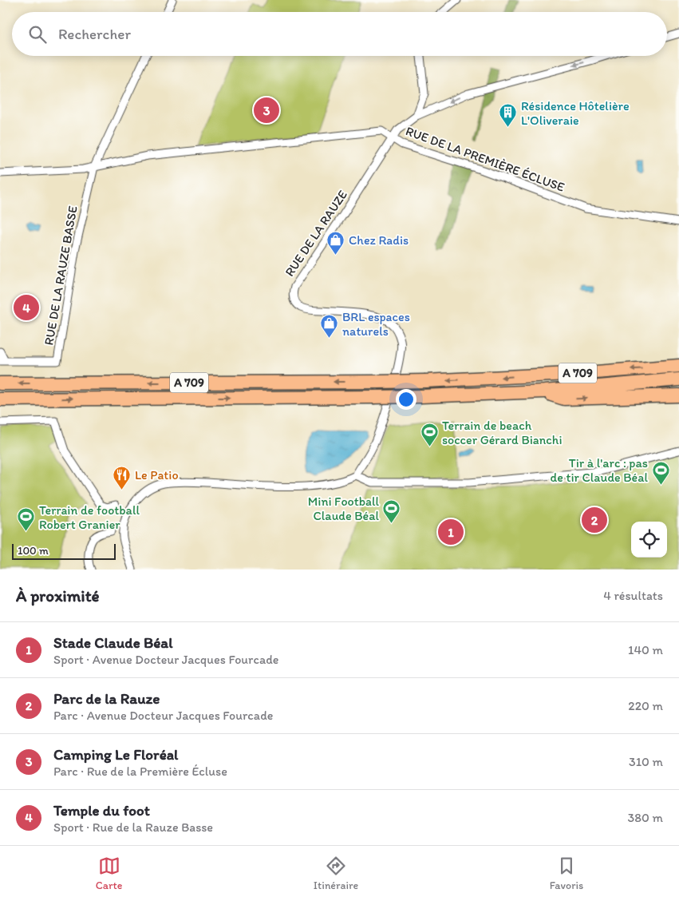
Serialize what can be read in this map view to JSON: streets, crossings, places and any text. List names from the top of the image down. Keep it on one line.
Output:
{"streets":{"highway":["A 709"],"street":["RUE DE LA PREMIÈRE ÉCLUSE","RUE DE LA RAUZE","RUE DE LA RAUZE BASSE"]},"crossings":[["RUE DE LA PREMIÈRE ÉCLUSE","RUE DE LA RAUZE"],["RUE DE LA PREMIÈRE ÉCLUSE","RUE DE LA RAUZE BASSE"]],"places":{"building":["Résidence Hôtelière L'Oliveraie"],"shop":["Chez Radis","BRL espaces naturels"],"sports":["Terrain de beach soccer Gérard Bianchi","Tir à l'arc : pas de tir Claude Béal","Mini Football Claude Béal","Terrain de football Robert Granier"],"restaurant":["Le Patio"]},"scale_bar":"100 m","page":{"search":"Rechercher","pins":["3","4","2","1"],"scale":"100 m","heading":["À proximité","4 résultats"],"list":[{"mark":"1","name":"Stade Claude Béal","note":"Sport · Avenue Docteur Jacques Fourcade","value":"140 m"},{"mark":"2","name":"Parc de la Rauze","note":"Parc · Avenue Docteur Jacques Fourcade","value":"220 m"},{"mark":"3","name":"Camping Le Floréal","note":"Parc · Rue de la Première Écluse","value":"310 m"},{"mark":"4","name":"Temple du foot","note":"Sport · Rue de la Rauze Basse","value":"380 m"}],"nav":["Carte","Itinéraire","Favoris"]}}
